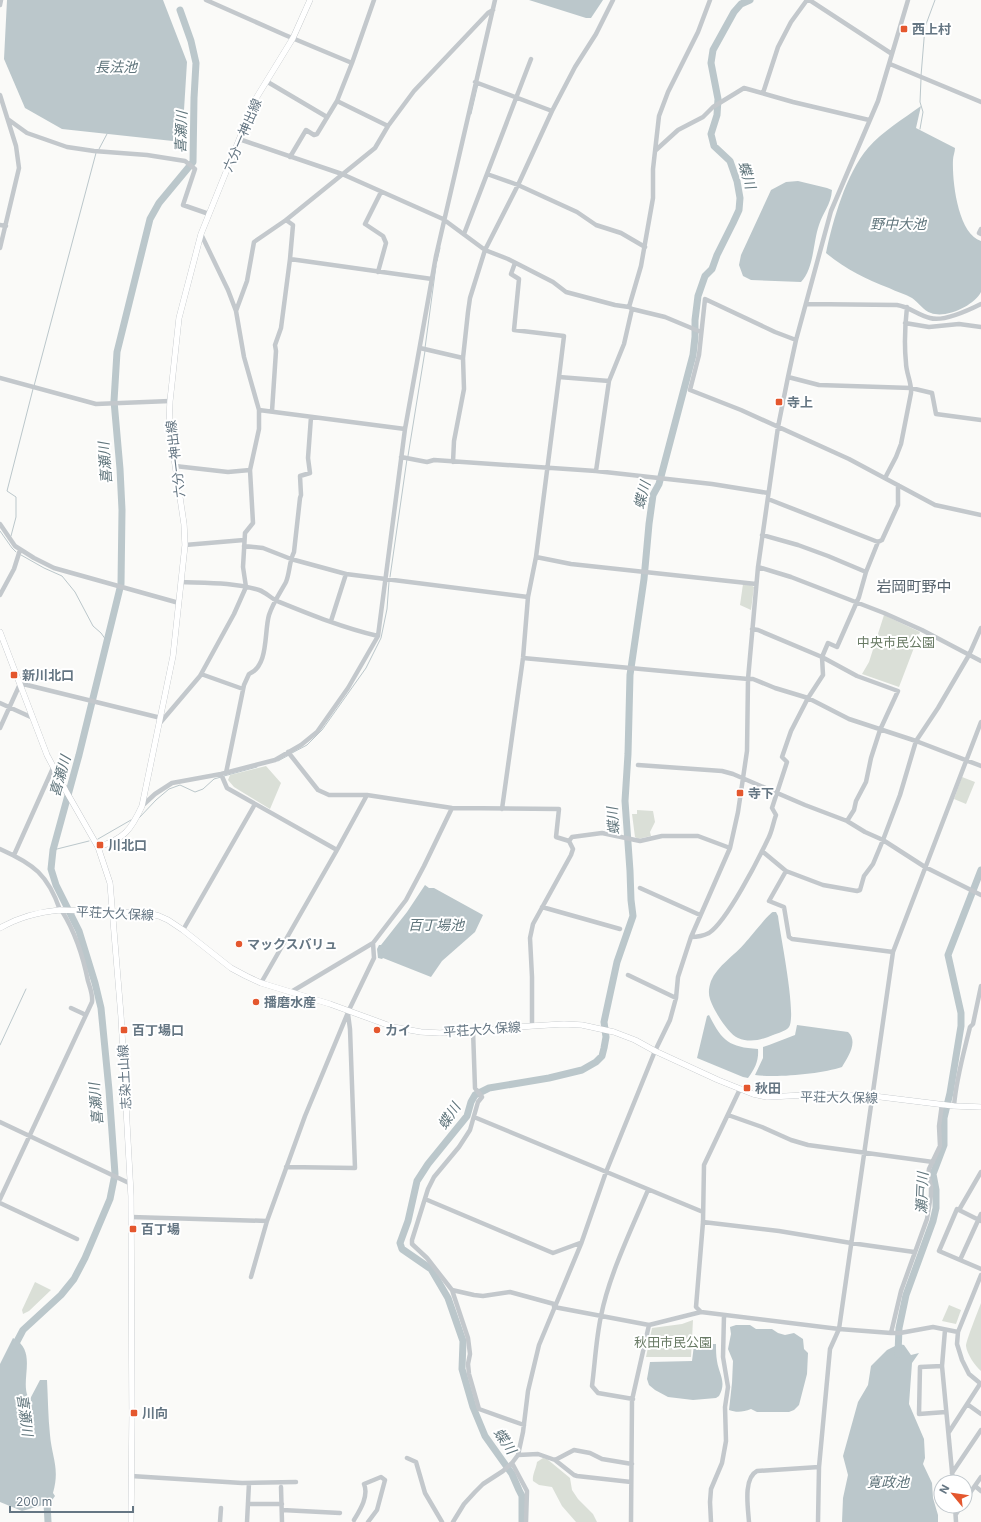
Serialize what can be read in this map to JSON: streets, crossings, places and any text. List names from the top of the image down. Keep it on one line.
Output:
{"streets":{"main road":["六分一神出線","平荘大久保線","志染土山線"]},"crossings":[["六分一神出線","志染土山線"],["平荘大久保線","志染土山線"]],"districts":["岩岡町野中"],"water":["長法池","喜瀬川","蝶川","野中大池","百丁場池","瀬戸川","寛政池"],"parks":["中央市民公園","秋田市民公園"],"places":{"transit":["西上村","寺上","新川北口","寺下","川北口","百丁場口","秋田","百丁場","川向"],"other":["マックスバリュ","播磨水産","カイ"]},"scale_bar":"200 m","north":"top left"}
